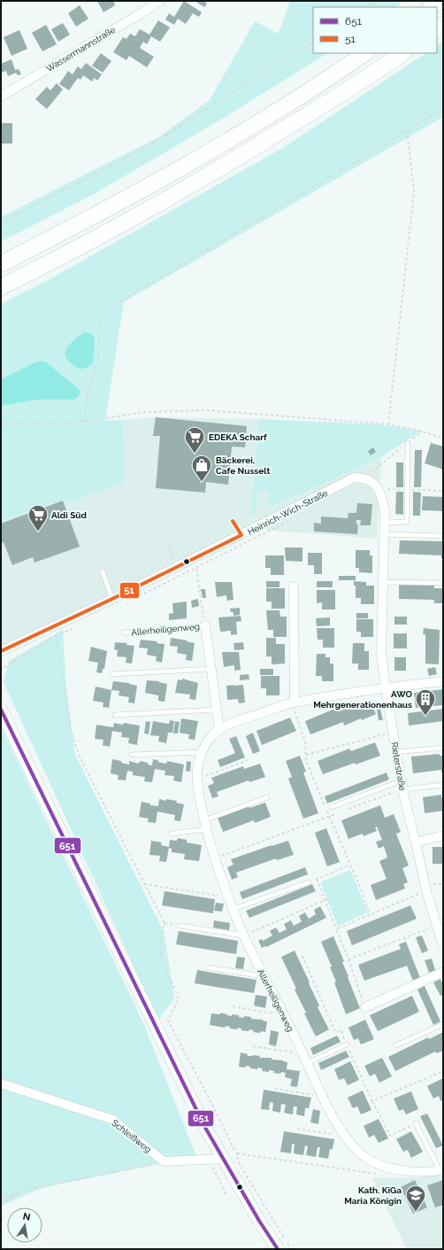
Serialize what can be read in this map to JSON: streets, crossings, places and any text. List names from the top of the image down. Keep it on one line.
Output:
{"streets":{"street":["Wassermannstraße","Heinrich-Wich-Straße","Allerheiligenweg","Rieterstraße","Schleißweg"]},"crossings":[["Heinrich-Wich-Straße","Rieterstraße"],["Allerheiligenweg","Rieterstraße"]],"places":{"supermarket":["EDEKA Scharf","Aldi Süd"],"shop":["Bäckerei, Cafe Nusselt"],"building":["AWO Mehrgenerationenhaus"],"school or university":["Kath. KiGa Maria Königin"]},"lines":["transit line 51","transit line 651"],"legend":["651","51"],"north":"top"}
